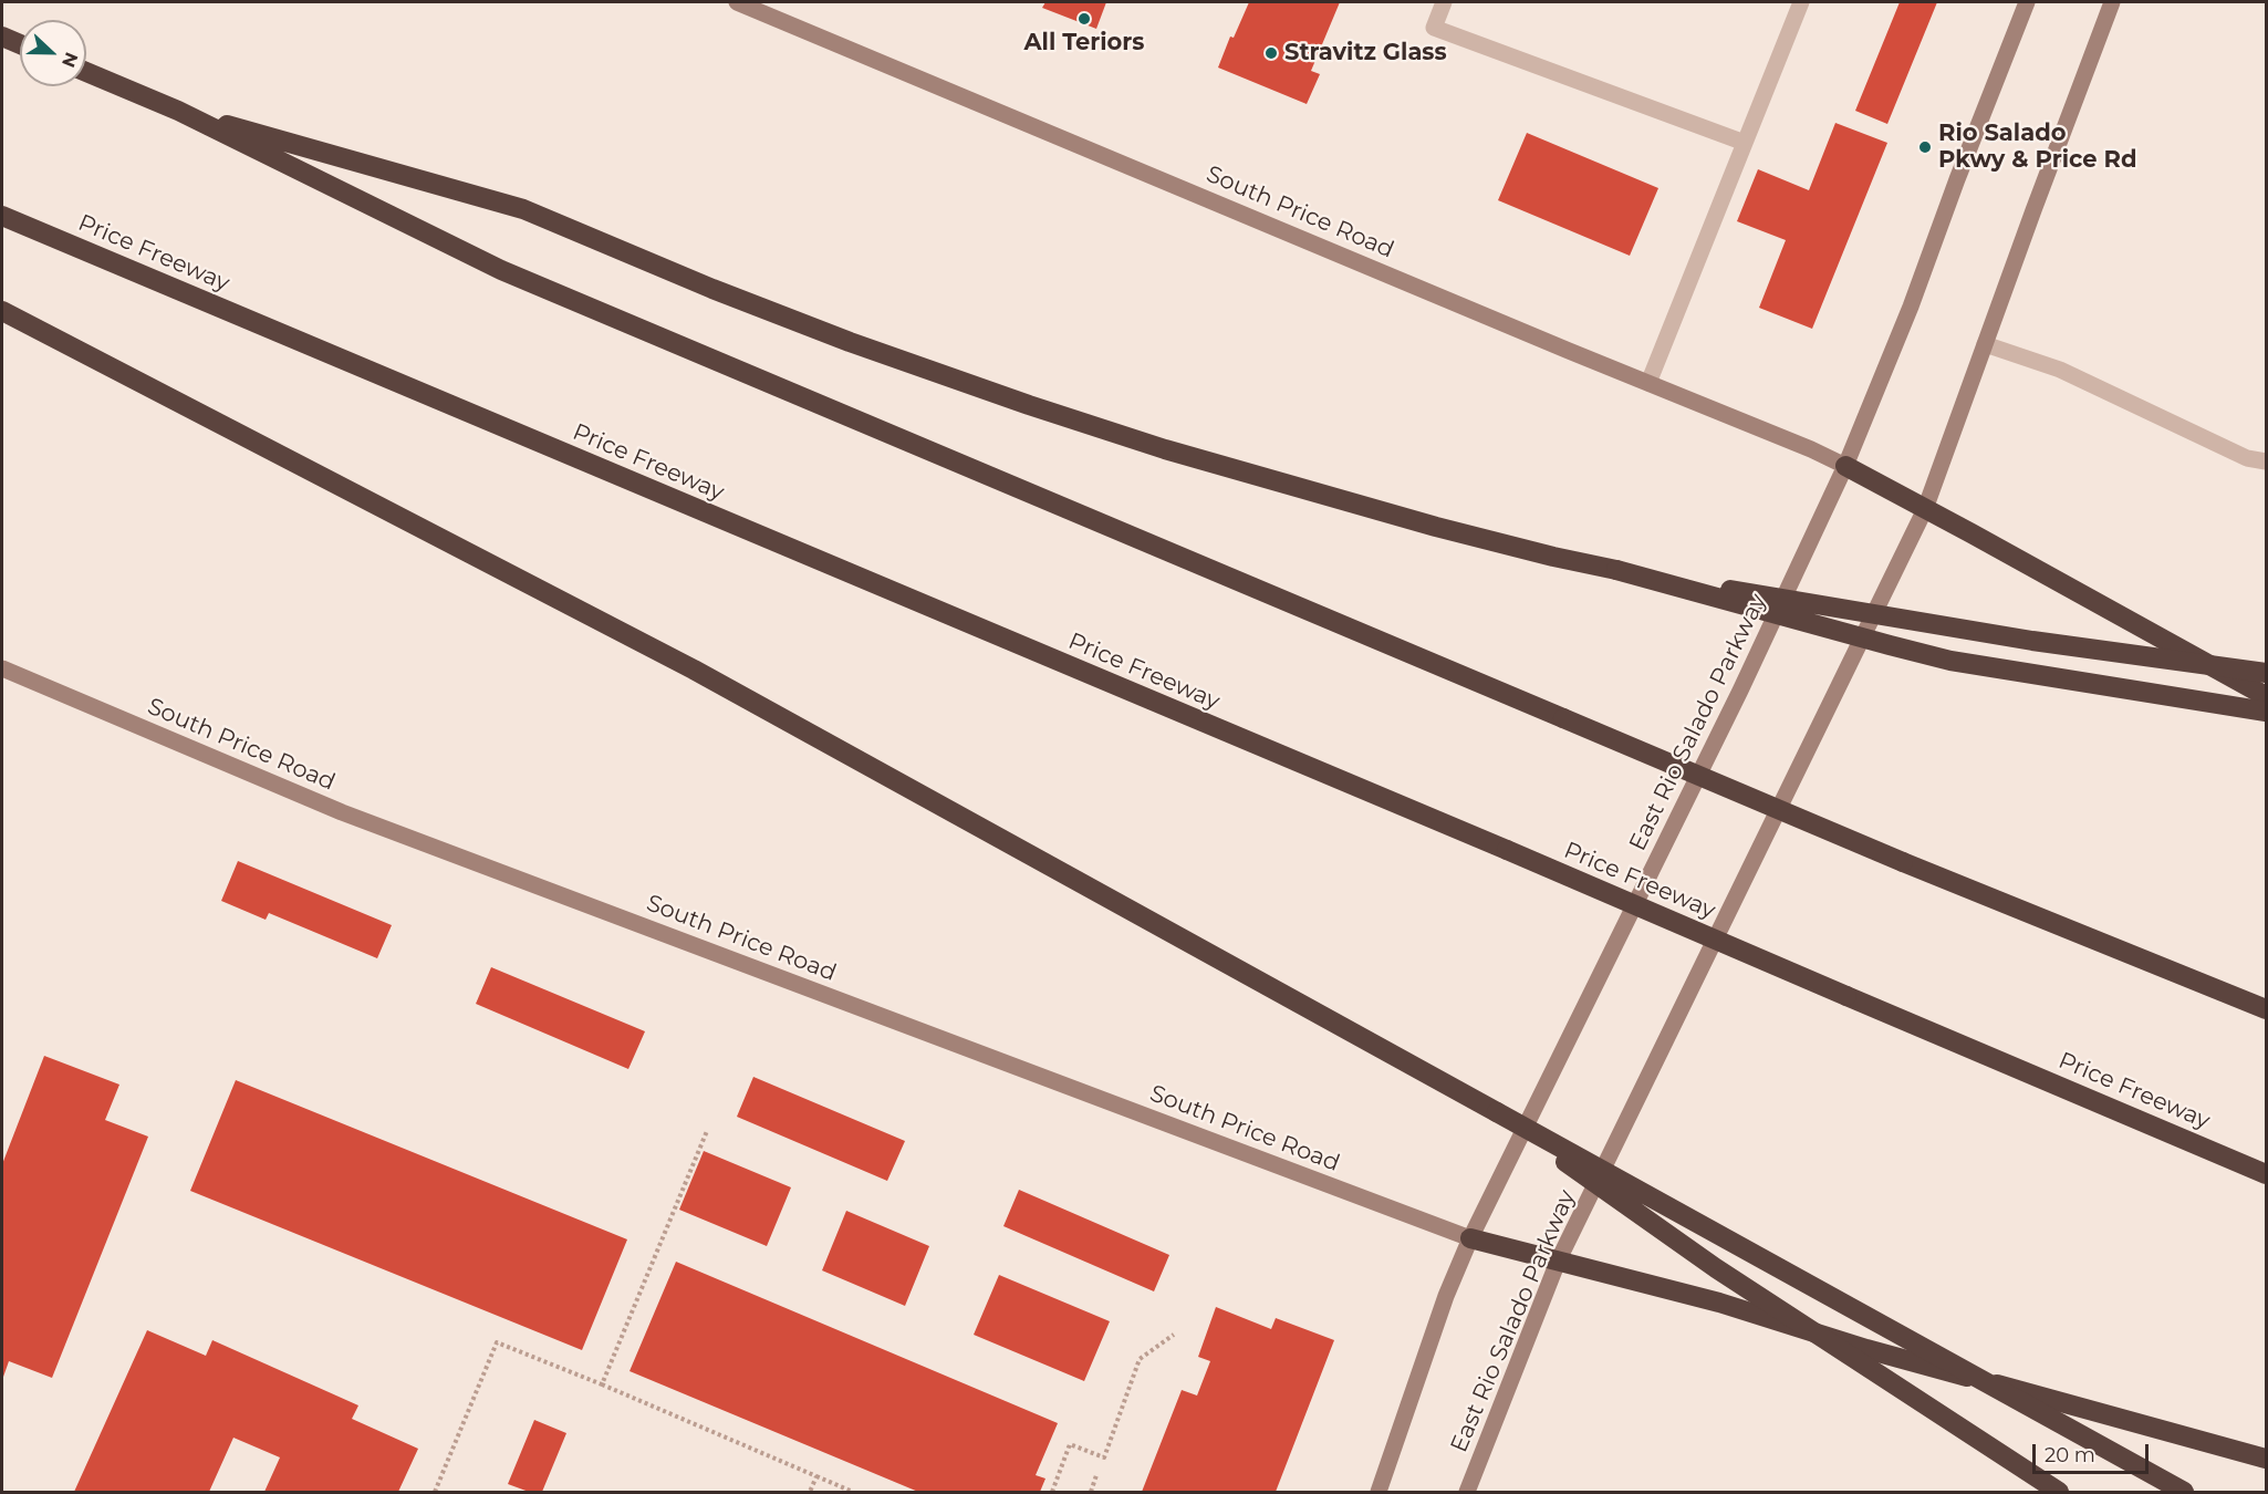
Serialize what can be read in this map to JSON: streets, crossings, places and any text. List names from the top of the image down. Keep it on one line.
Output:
{"streets":{"highway":["Price Freeway"],"main road":["South Price Road","East Rio Salado Parkway"]},"crossings":[["South Price Road","East Rio Salado Parkway"]],"places":["All Teriors","Stravitz Glass","Rio Salado Pkwy & Price Rd"],"scale_bar":"20 m","north":"right"}
